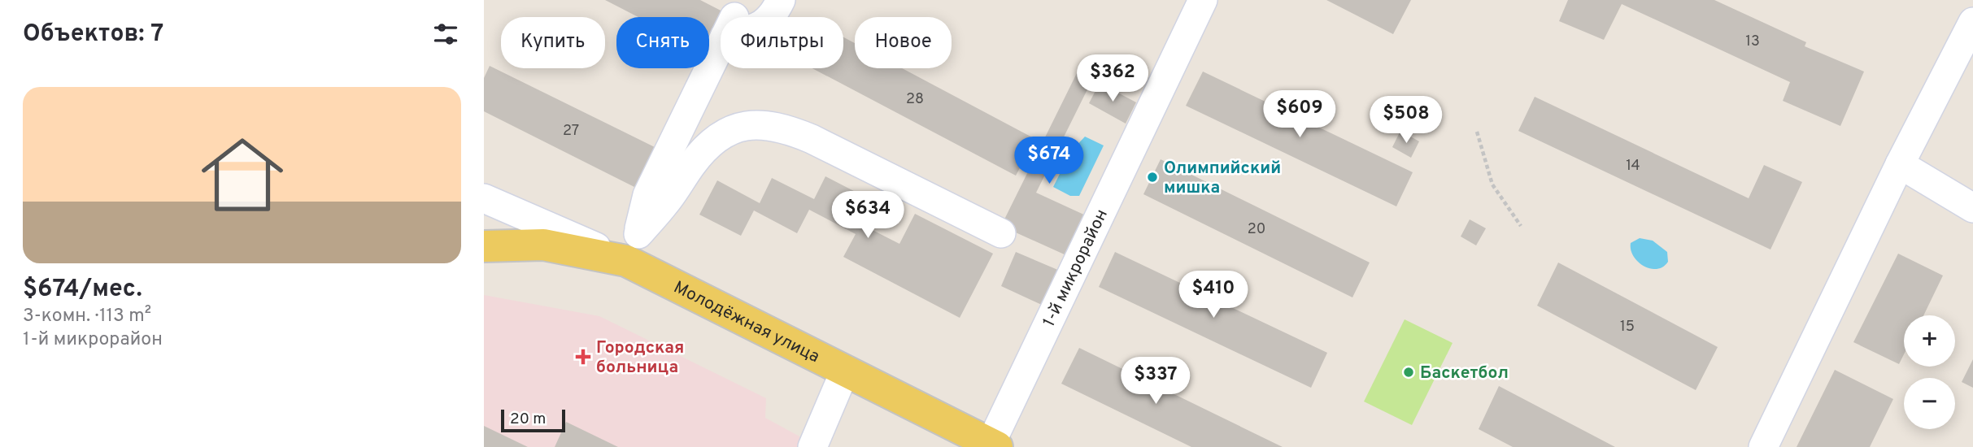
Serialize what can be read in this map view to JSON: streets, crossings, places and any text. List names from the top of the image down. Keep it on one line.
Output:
{"streets":{"main road":["Молодёжная улица"],"street":["1-й микрорайон"]},"crossings":[["1-й микрорайон","Молодёжная улица"]],"places":{"other":["Олимпийский мишка","Баскетбол"],"health":["Городская больница"]},"house_numbers":["13","28","27","14","20","15"],"scale_bar":"20 m","page":{"heading":"Объектов: 7","chip":["Купить","Снять","Фильтры","Новое"],"price":["$362","$609","$508","$674","$634","$410","$337"],"list":[{"name":"$674/мес.","note":"3-комн. · 113 m² · 1-й микрорайон"}],"map_buttons":["+","−"],"scale":"20 m"}}
